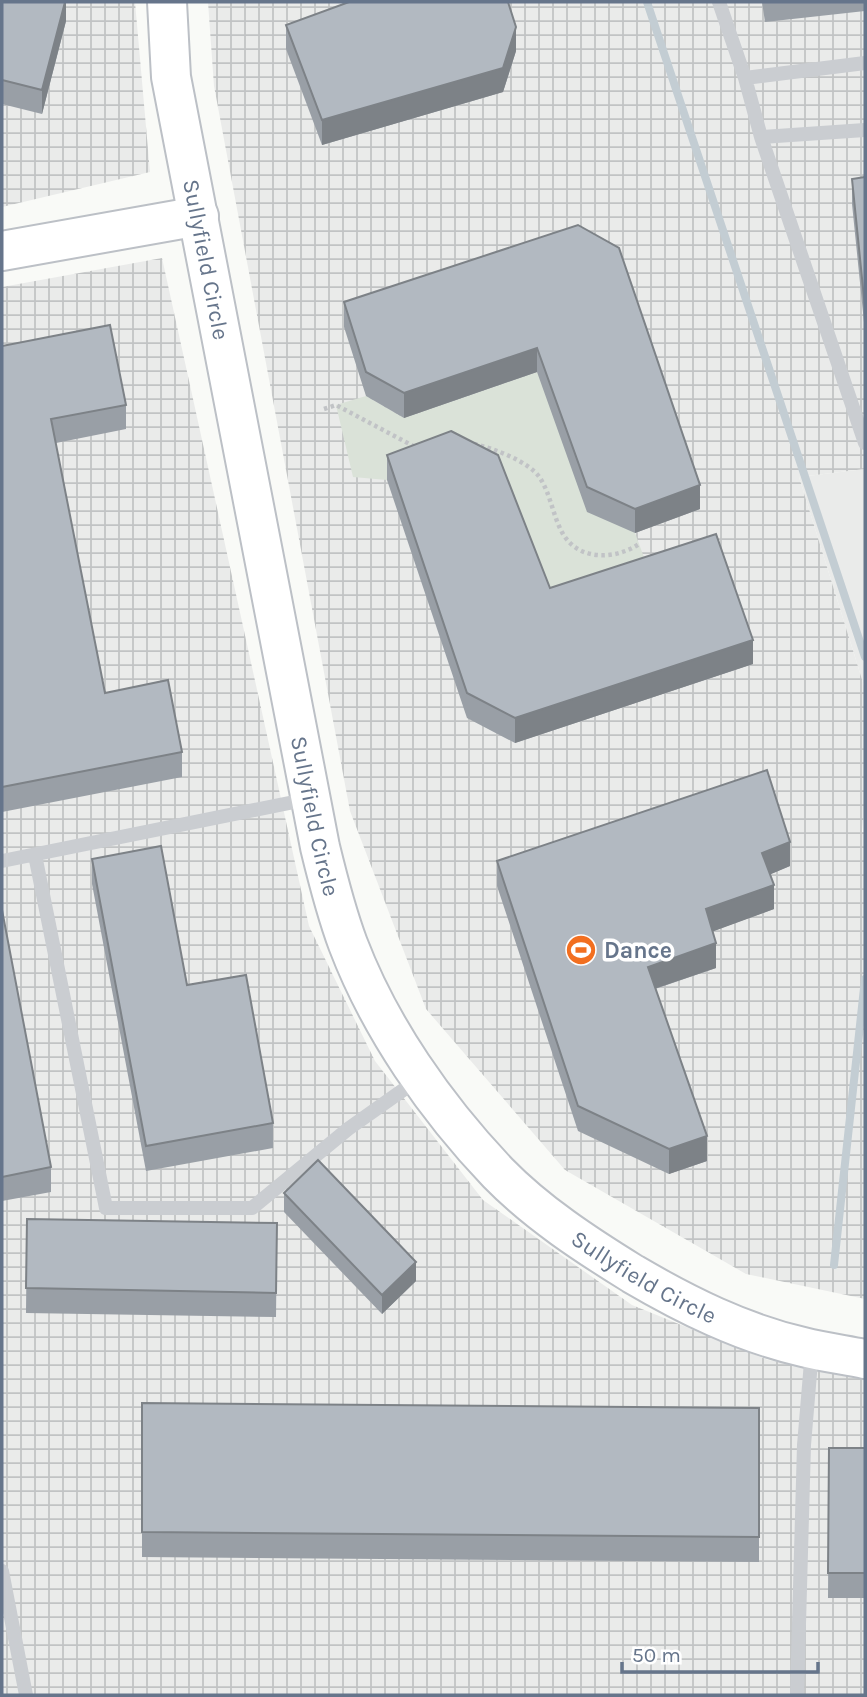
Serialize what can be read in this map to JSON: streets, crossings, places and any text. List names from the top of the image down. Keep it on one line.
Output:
{"streets":{"street":["Sullyfield Circle"]},"places":{"sports":["Dance"]},"scale_bar":"50 m"}
